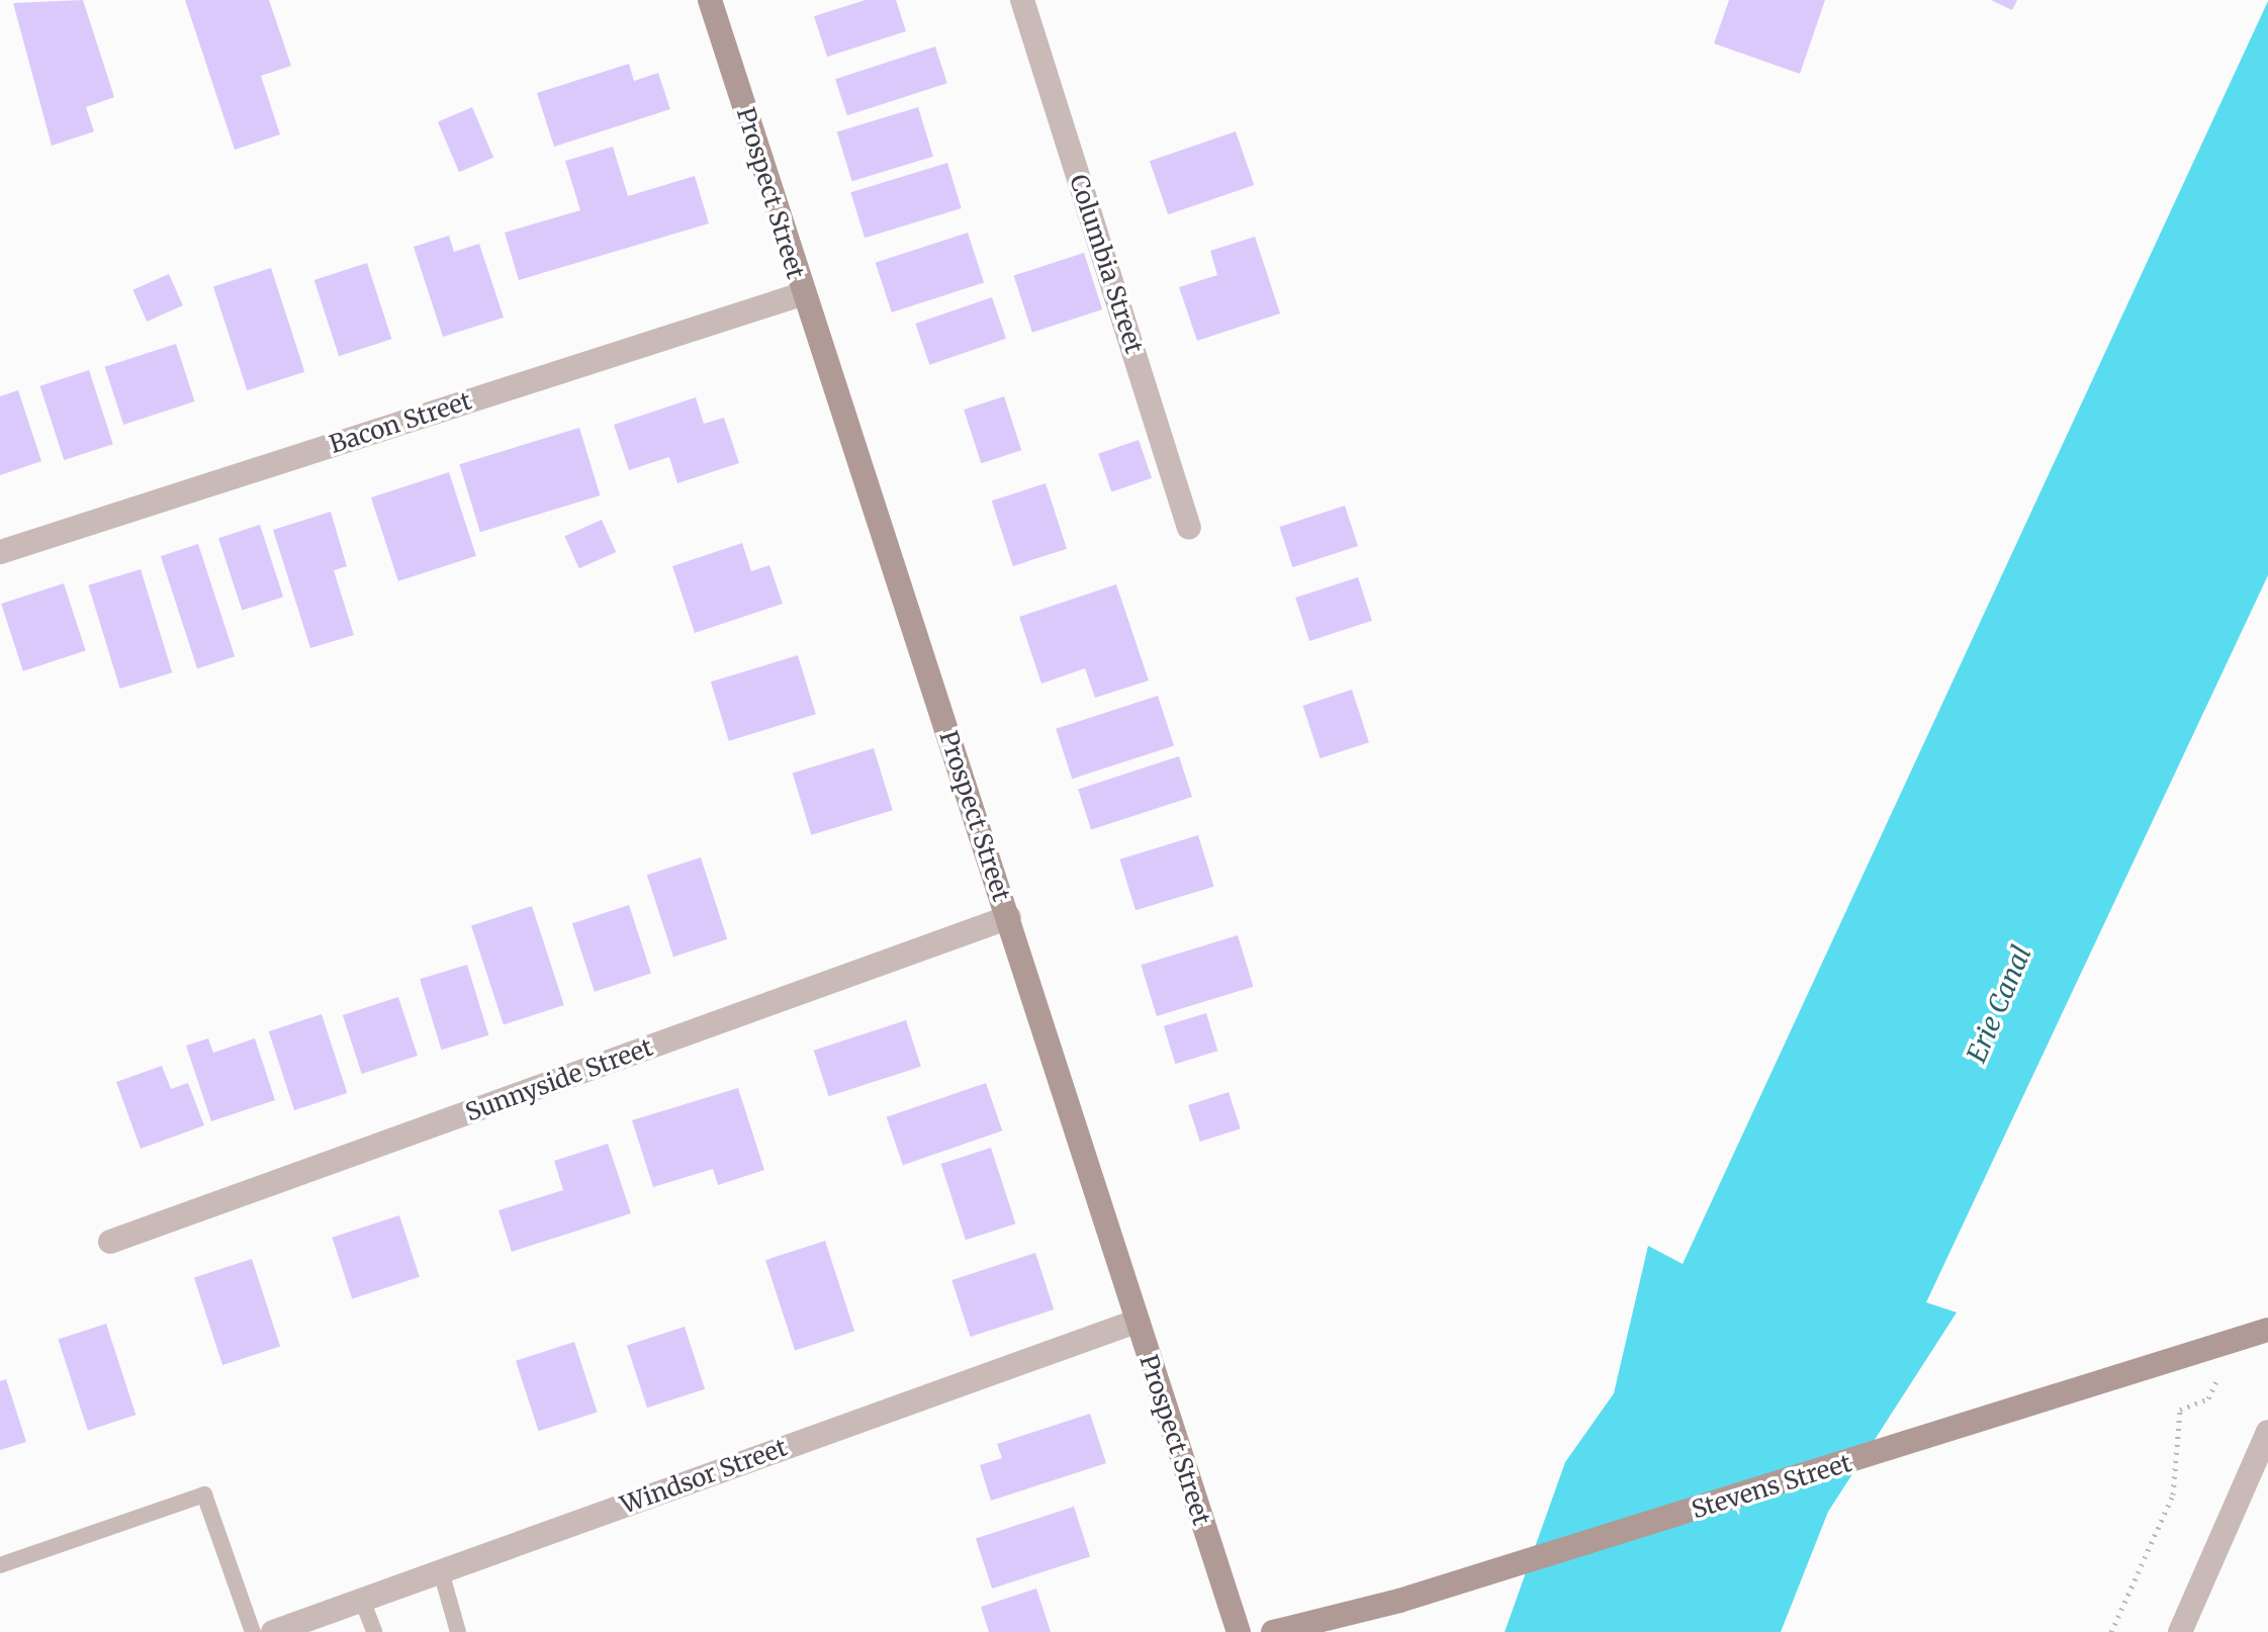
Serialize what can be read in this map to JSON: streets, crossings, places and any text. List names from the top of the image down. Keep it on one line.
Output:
{"streets":{"street":["Prospect Street","Columbia Street","Bacon Street","Sunnyside Street","Windsor Street","Stevens Street"]},"crossings":[["Prospect Street","Bacon Street"],["Prospect Street","Sunnyside Street"],["Prospect Street","Windsor Street"]],"water":["Erie Canal"]}
